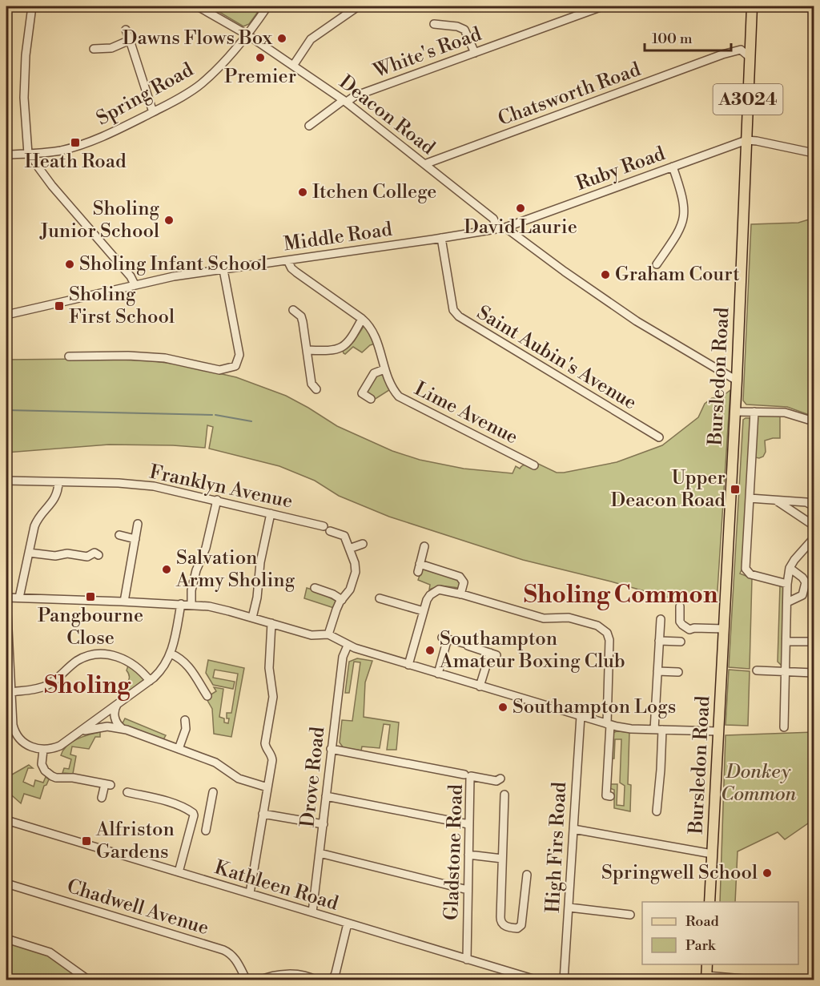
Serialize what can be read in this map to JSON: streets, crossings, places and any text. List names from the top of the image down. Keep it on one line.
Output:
{"streets":{"main road":["A3024","Bursledon Road"],"street":["White's Road","Spring Road","Chatsworth Road","Deacon Road","Ruby Road","Middle Road","Saint Aubin's Avenue","Lime Avenue","Franklyn Avenue","Drove Road","High Firs Road","Gladstone Road","Kathleen Road","Chadwell Avenue"]},"crossings":[["White's Road","Deacon Road"],["Spring Road","Deacon Road"],["Chatsworth Road","Deacon Road"],["Chatsworth Road","Bursledon Road"],["Deacon Road","Ruby Road"],["Deacon Road","Middle Road"],["Deacon Road","Bursledon Road"],["Ruby Road","Middle Road"],["Ruby Road","Bursledon Road"],["Middle Road","Saint Aubin's Avenue"],["Middle Road","Lime Avenue"],["Drove Road","Gladstone Road"],["Drove Road","Kathleen Road"],["Gladstone Road","Kathleen Road"]],"districts":["Sholing Common","Sholing"],"parks":["Donkey Common"],"places":{"other":["Dawns Flows Box","Premier","Itchen College","David Laurie","Sholing Junior School","Sholing Infant School","Graham Court","Salvation Army Sholing","Southampton Amateur Boxing Club","Southampton Logs","Springwell School"],"transit":["Heath Road","Sholing First School","Upper Deacon Road","Pangbourne Close","Alfriston Gardens"]},"legend":["Road","Park"],"scale_bar":"100 m"}
